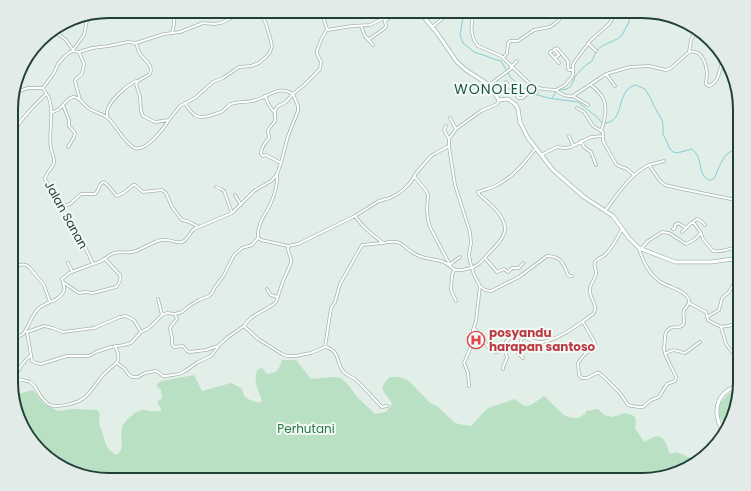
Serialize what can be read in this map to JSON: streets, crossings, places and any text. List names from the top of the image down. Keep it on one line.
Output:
{"streets":{"street":["Jalan Sanan"]},"districts":["WONOLELO"],"parks":["Perhutani"],"places":{"hospital":["posyandu harapan santoso"]}}
